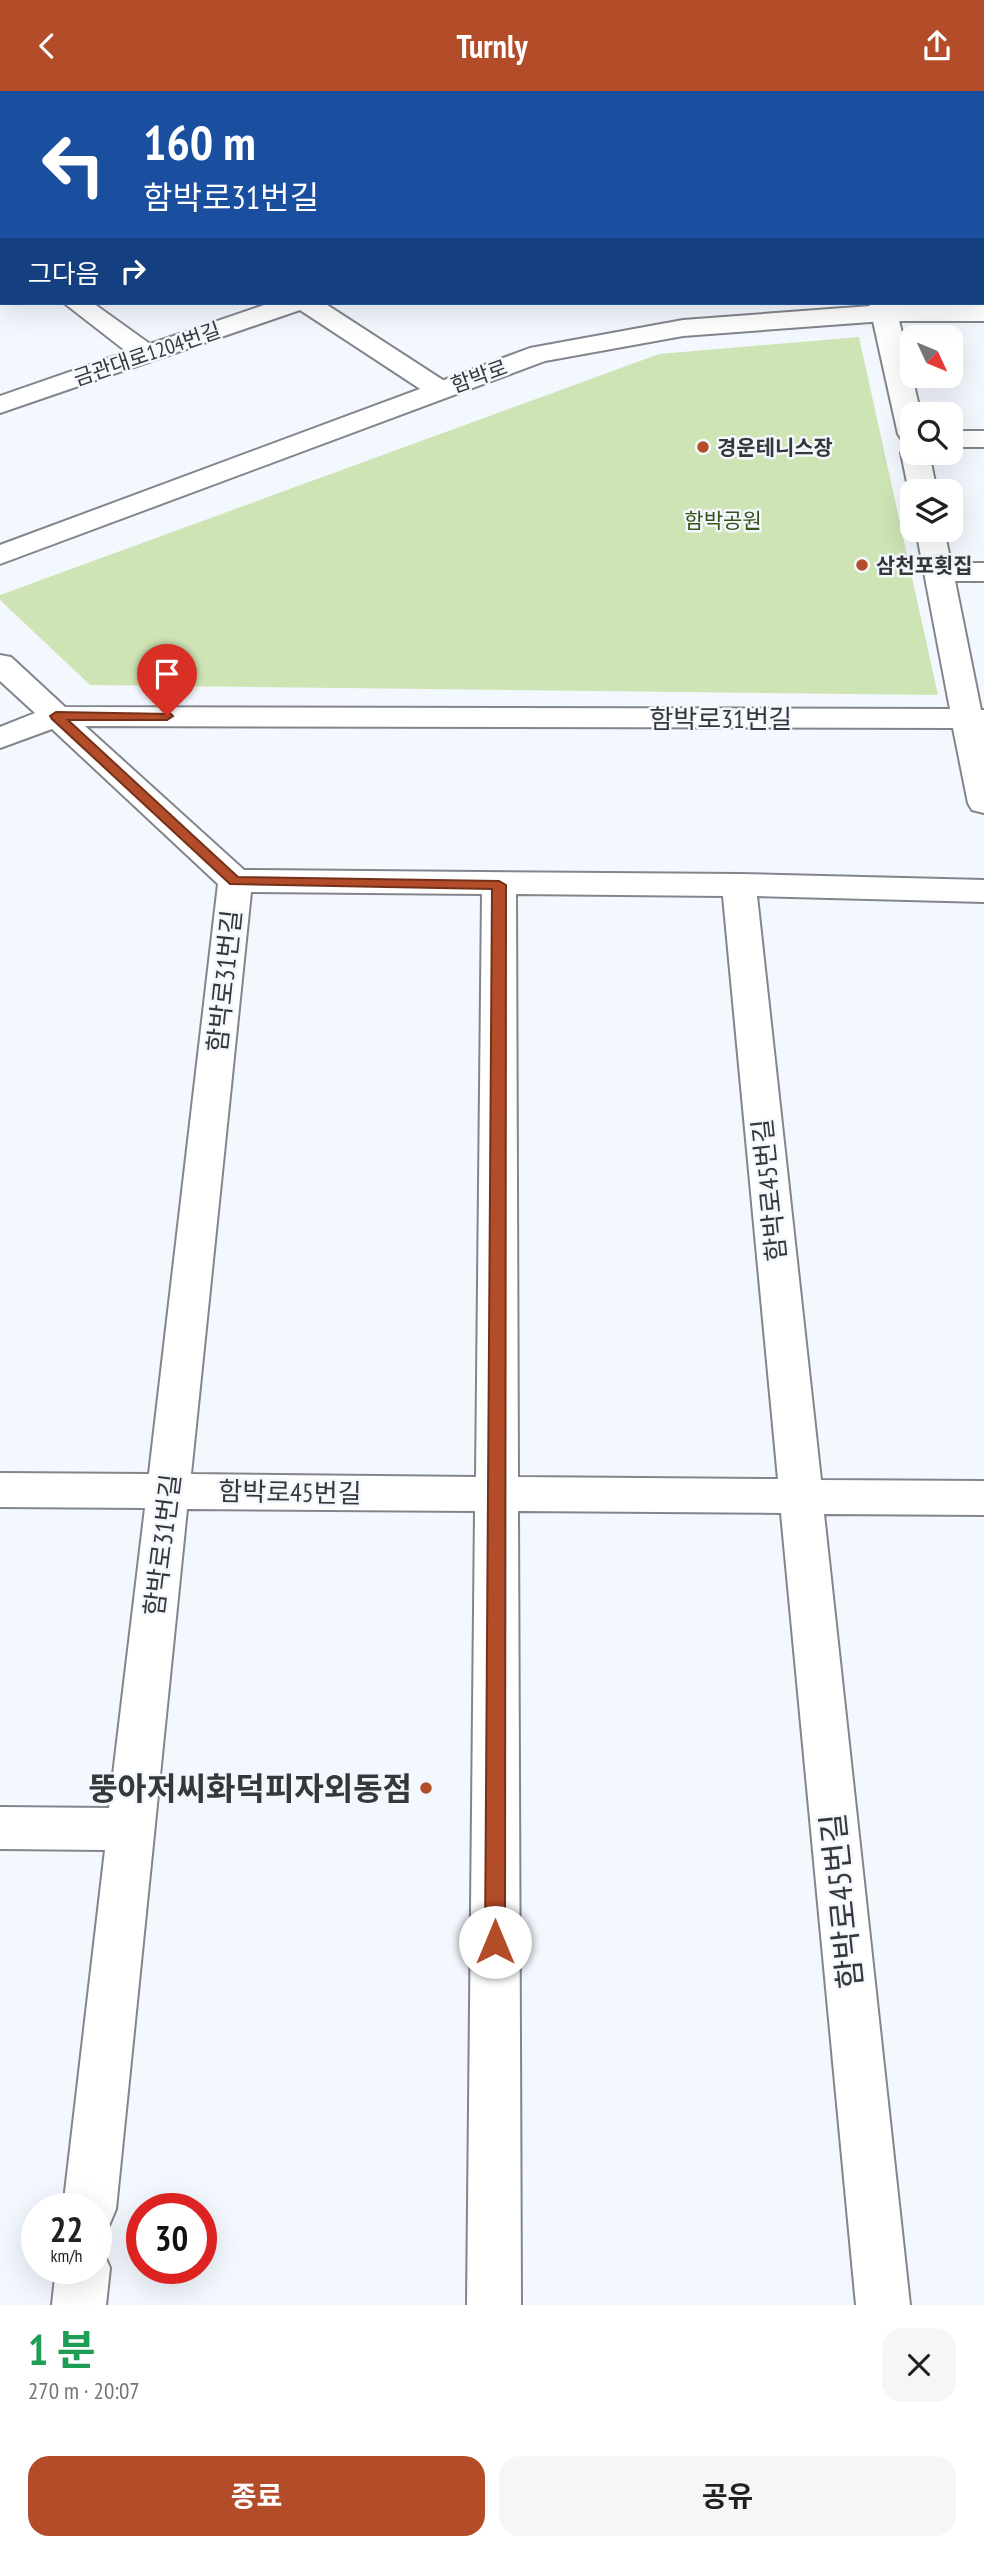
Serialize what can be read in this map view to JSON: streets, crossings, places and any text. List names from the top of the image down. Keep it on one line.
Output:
{"streets":{"street":["금관대로1204번길","함박로","함박로31번길","함박로45번길"]},"crossings":[["함박로31번길","함박로45번길"]],"parks":["함박공원"],"places":["경운테니스장","삼천포횟집","뚱아저씨화덕피자외동점"],"north":"bottom right","page":{"header":"Turnly","turn":["160 m","함박로31번길"],"then":"그다음","speed":"22 km/h","limit":"30","heading":["1 분","270 m · 20:07"],"buttons":["종료","공유"]}}
